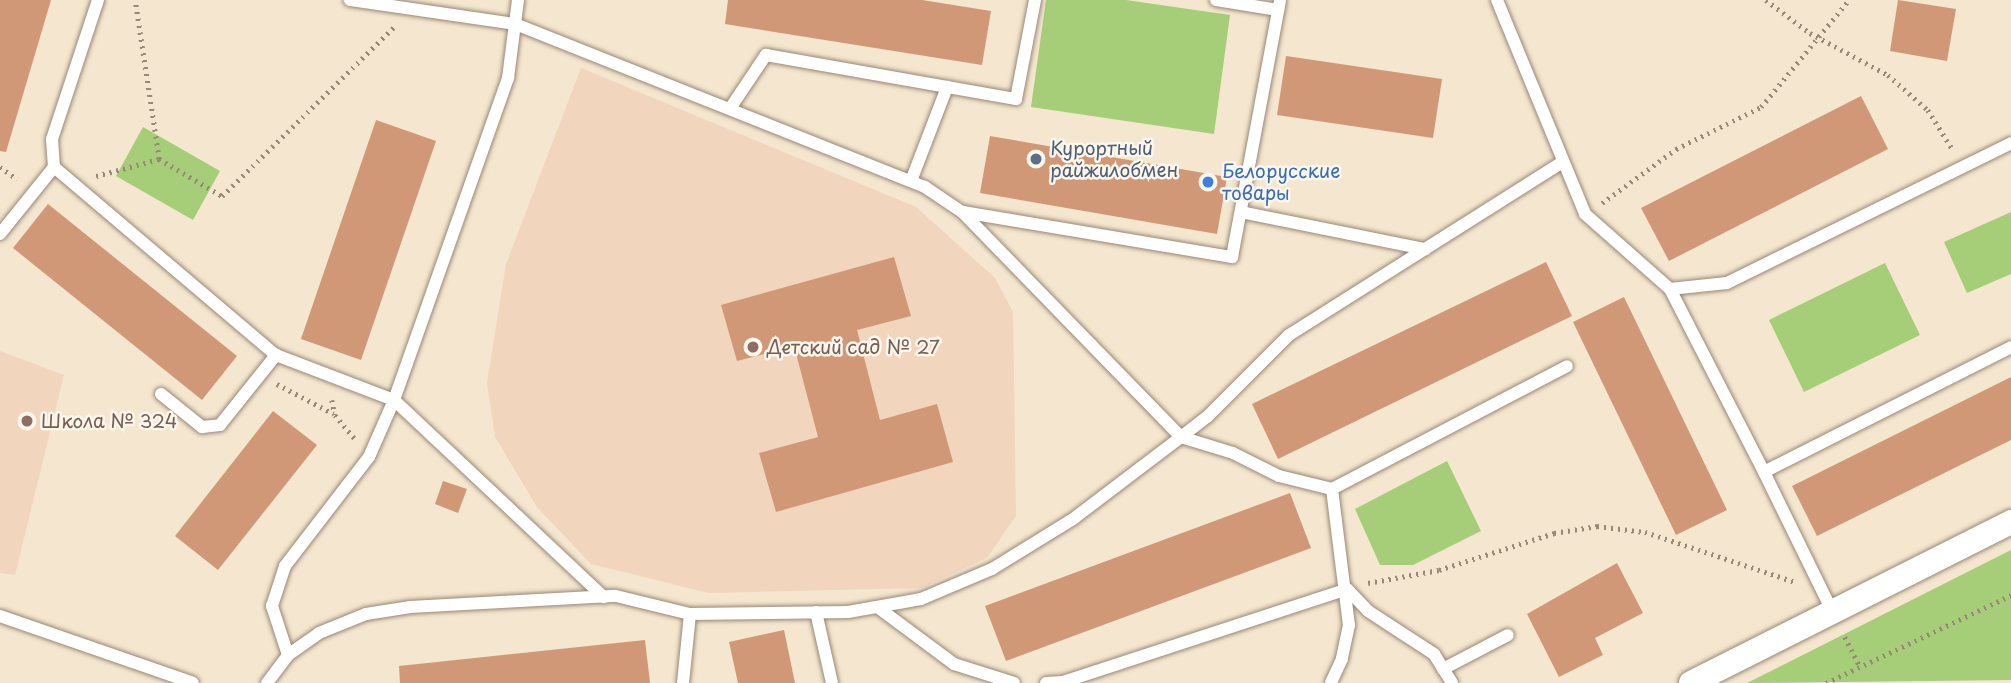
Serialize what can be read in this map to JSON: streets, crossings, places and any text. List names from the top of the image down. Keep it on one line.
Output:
{"places":["Курортный райжилобмен","Белорусские товары","Детский сад № 27","Школа № 324"]}
